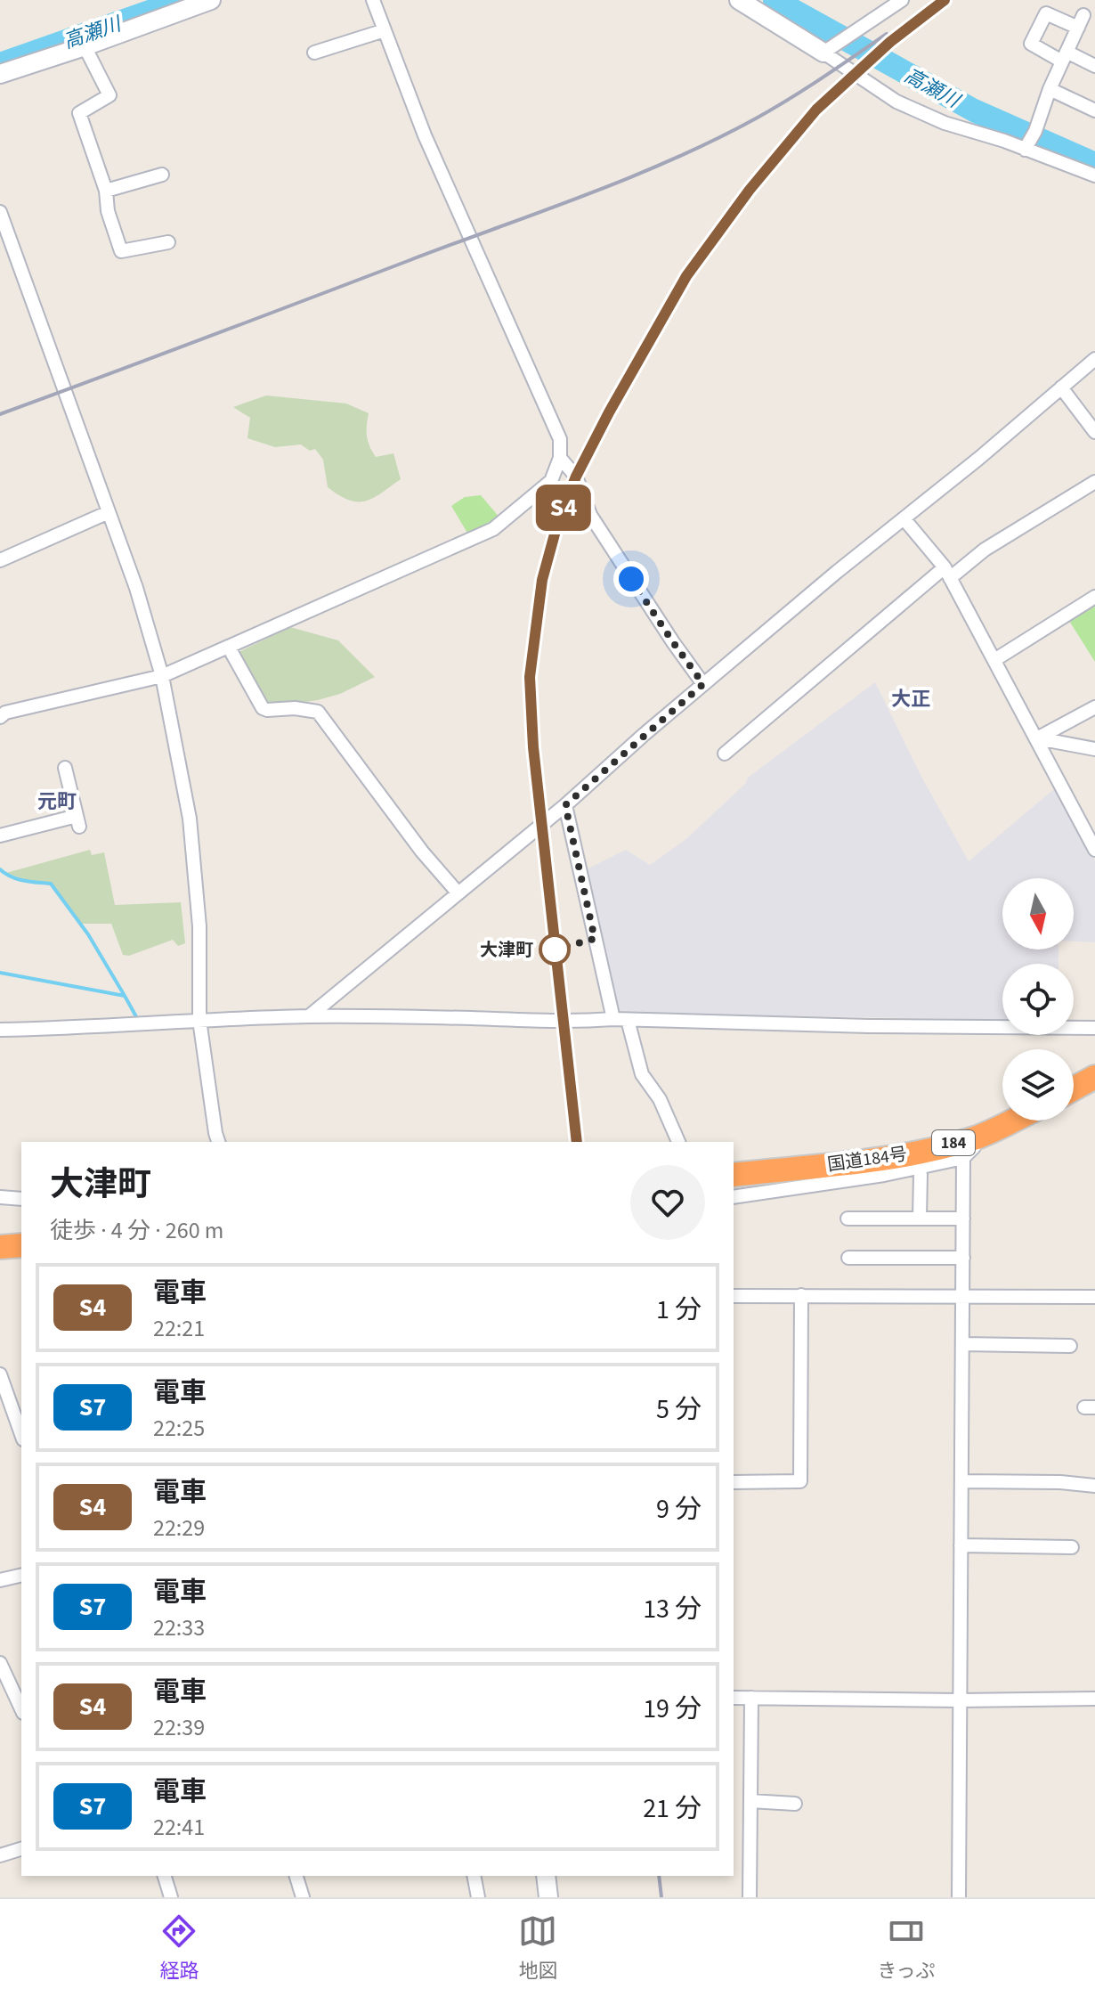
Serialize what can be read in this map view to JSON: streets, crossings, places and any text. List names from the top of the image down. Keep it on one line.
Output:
{"streets":{"highway":["184","国道184号"]},"districts":["大正","元町"],"water":["高瀬川"],"places":["大津町"],"north":"bottom","page":{"on_map":"S4","heading":["大津町","徒歩 · 4 分 · 260 m"],"list":[{"mark":"S4","name":"電車","note":"22:21","value":"1 分"},{"mark":"S7","name":"電車","note":"22:25","value":"5 分"},{"mark":"S4","name":"電車","note":"22:29","value":"9 分"},{"mark":"S7","name":"電車","note":"22:33","value":"13 分"},{"mark":"S4","name":"電車","note":"22:39","value":"19 分"},{"mark":"S7","name":"電車","note":"22:41","value":"21 分"}],"tabs":["経路","地図","きっぷ"]}}
